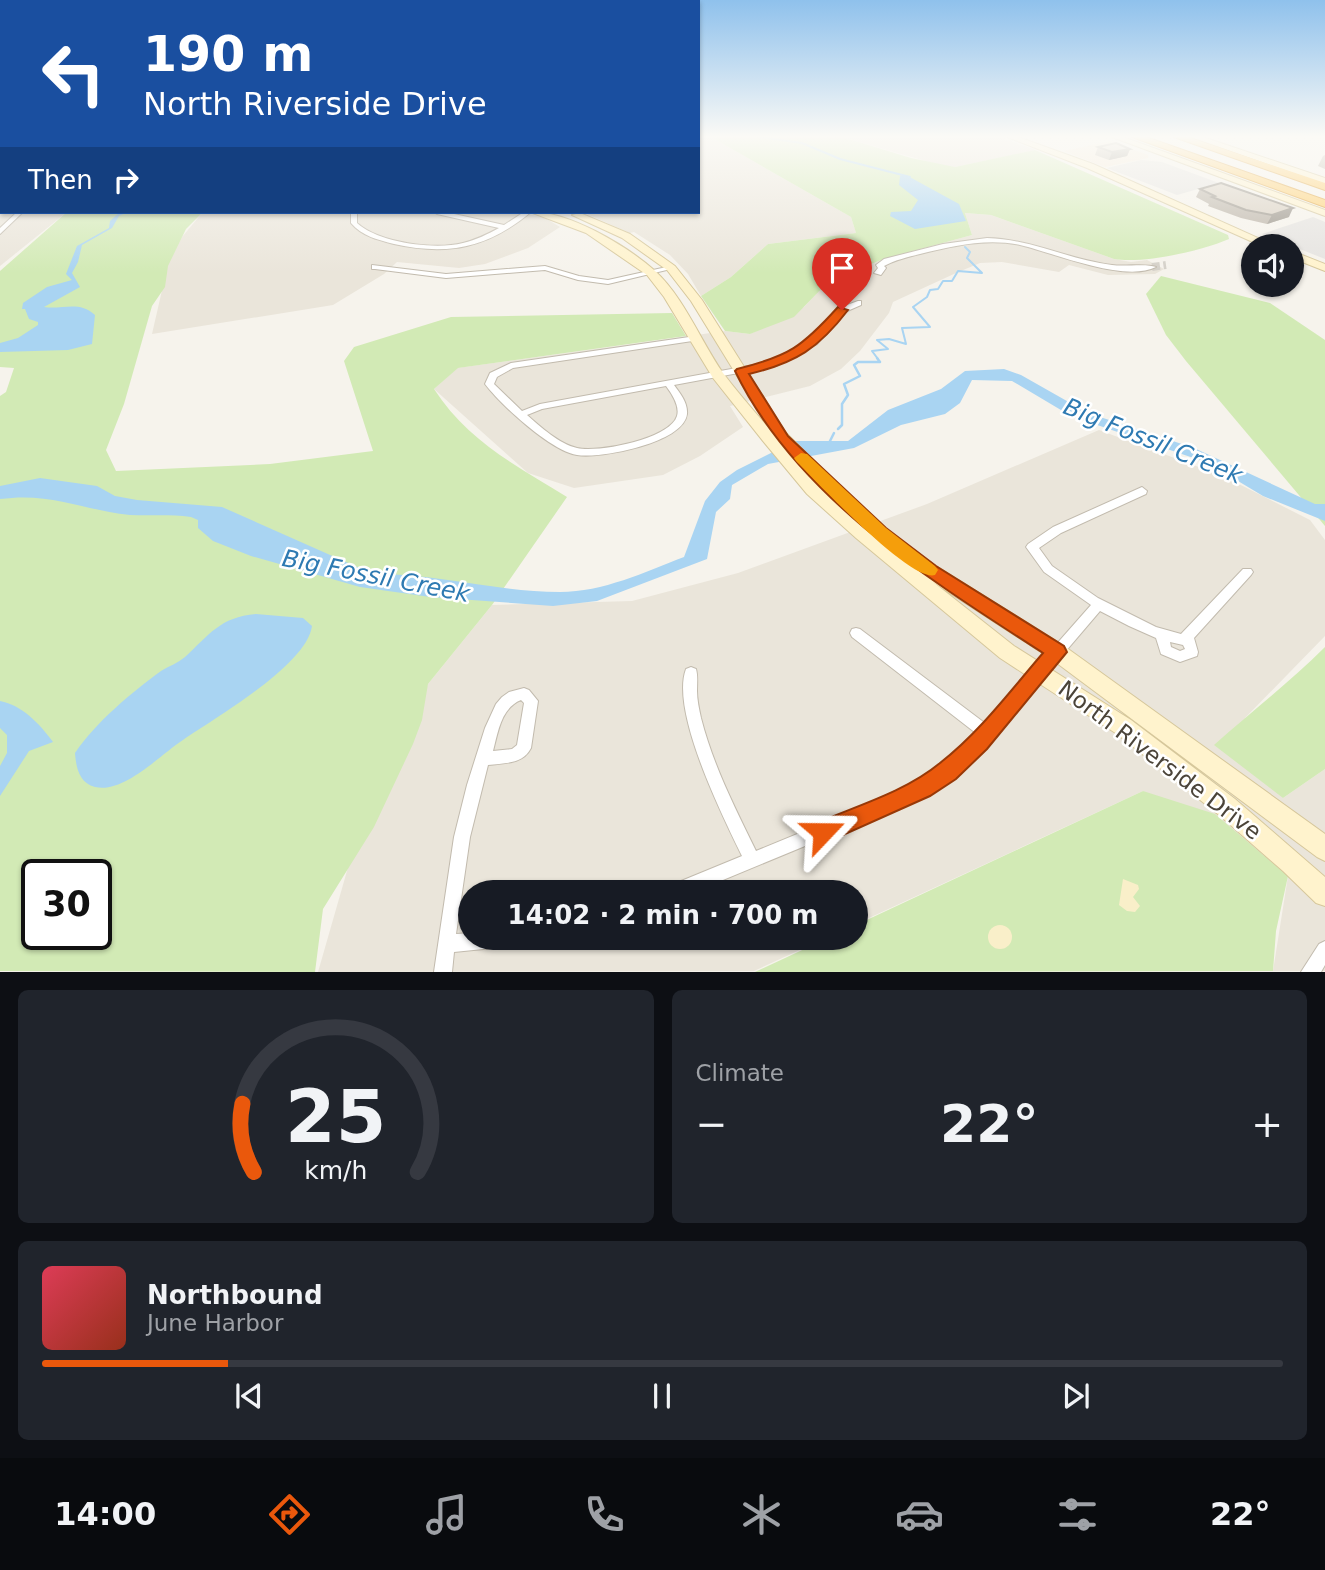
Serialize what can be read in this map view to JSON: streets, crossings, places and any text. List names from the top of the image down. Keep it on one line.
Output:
{"streets":{"main road":["North Riverside Drive"]},"water":["Big Fossil Creek"],"page":{"turn":["190 m","North Riverside Drive"],"then":"Then","limit":"30","trip":"14:02 · 2 min · 700 m","tile":"Climate","heat":["−","22°","+"],"song":["Northbound","June Harbor"],"tabs":["14:00","22°"],"gauge":["25","km/h"]}}
